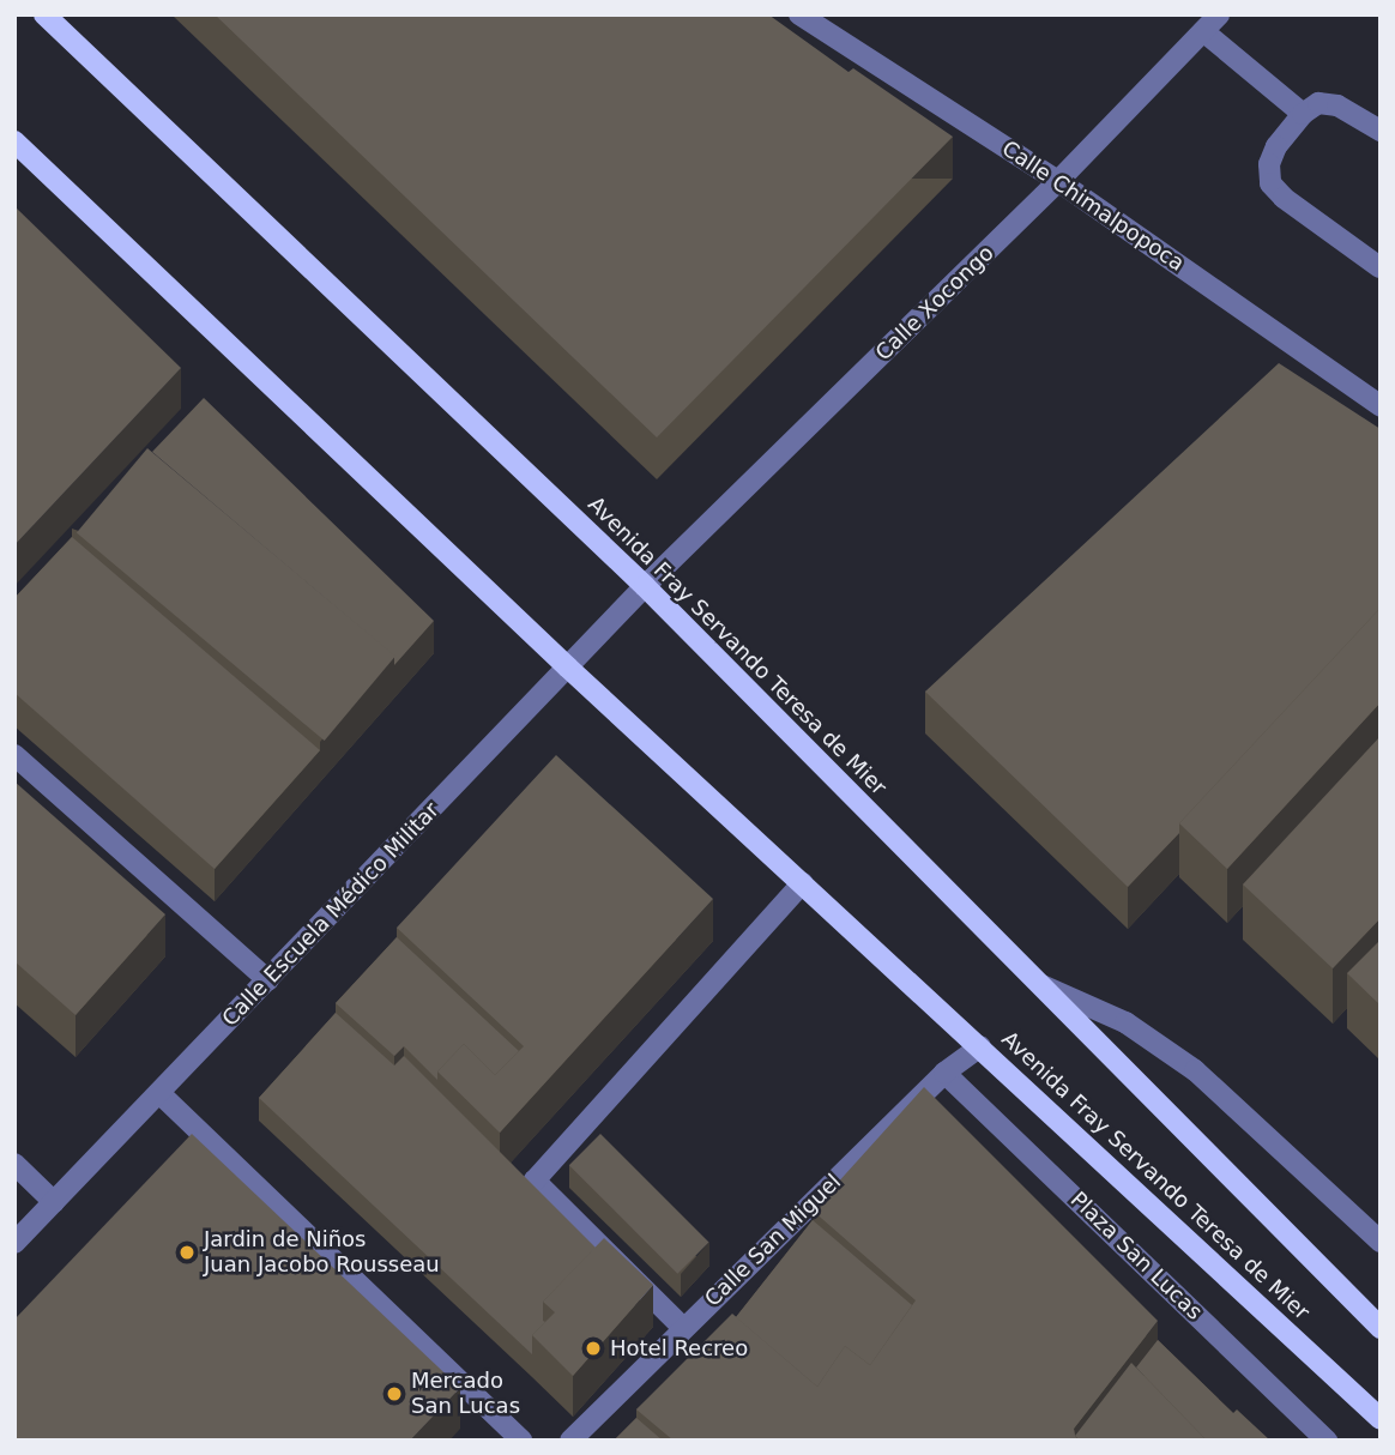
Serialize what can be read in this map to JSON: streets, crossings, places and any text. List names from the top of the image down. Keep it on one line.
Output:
{"streets":{"main road":["Avenida Fray Servando Teresa de Mier"],"street":["Calle Chimalpopoca","Calle Xocongo","Calle Escuela Médico Militar","Calle San Miguel","Plaza San Lucas"]},"crossings":[["Calle Chimalpopoca","Calle Xocongo"],["Calle Xocongo","Avenida Fray Servando Teresa de Mier"],["Calle Xocongo","Calle Escuela Médico Militar"],["Avenida Fray Servando Teresa de Mier","Calle Escuela Médico Militar"],["Avenida Fray Servando Teresa de Mier","Calle San Miguel"],["Calle San Miguel","Plaza San Lucas"]],"places":["Jardin de Niños Juan Jacobo Rousseau","Hotel Recreo","Mercado San Lucas"]}
